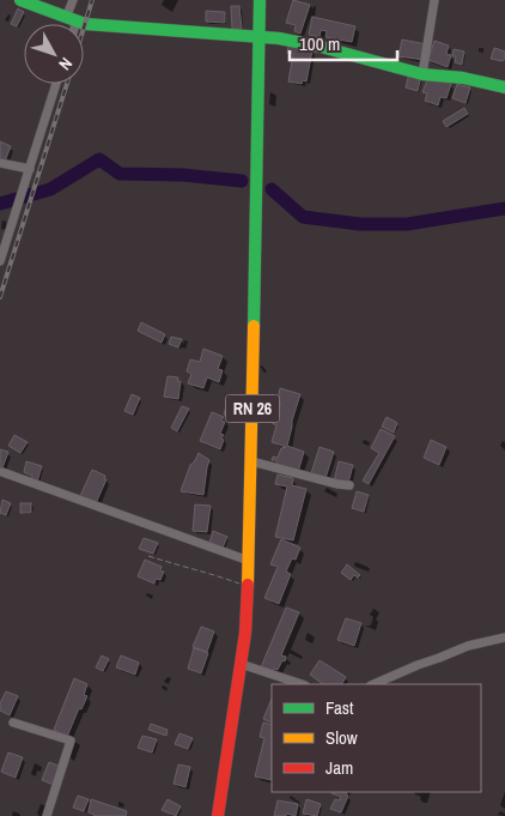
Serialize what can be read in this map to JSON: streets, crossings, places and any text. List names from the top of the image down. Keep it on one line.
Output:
{"streets":{"main road":["RN 26"]},"legend":["Fast","Slow","Jam"],"scale_bar":"100 m","north":"bottom right"}
